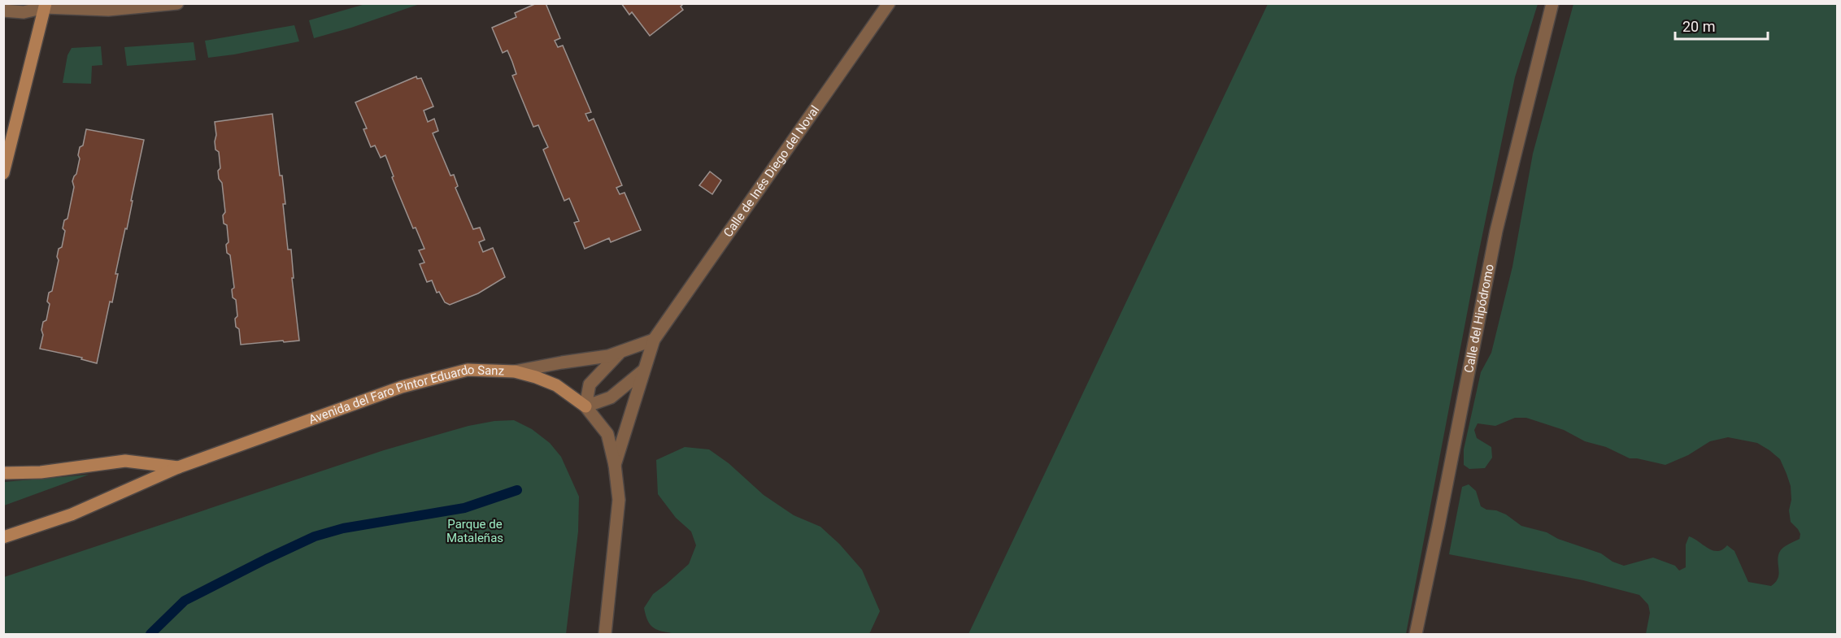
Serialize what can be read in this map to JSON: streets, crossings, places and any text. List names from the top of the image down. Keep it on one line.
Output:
{"streets":{"main road":["Avenida del Faro Pintor Eduardo Sanz"],"street":["Calle de Inés Diego del Noval","Calle del Hipódromo"]},"crossings":[["Calle de Inés Diego del Noval","Avenida del Faro Pintor Eduardo Sanz"]],"parks":["Parque de Mataleñas"],"scale_bar":"20 m"}
